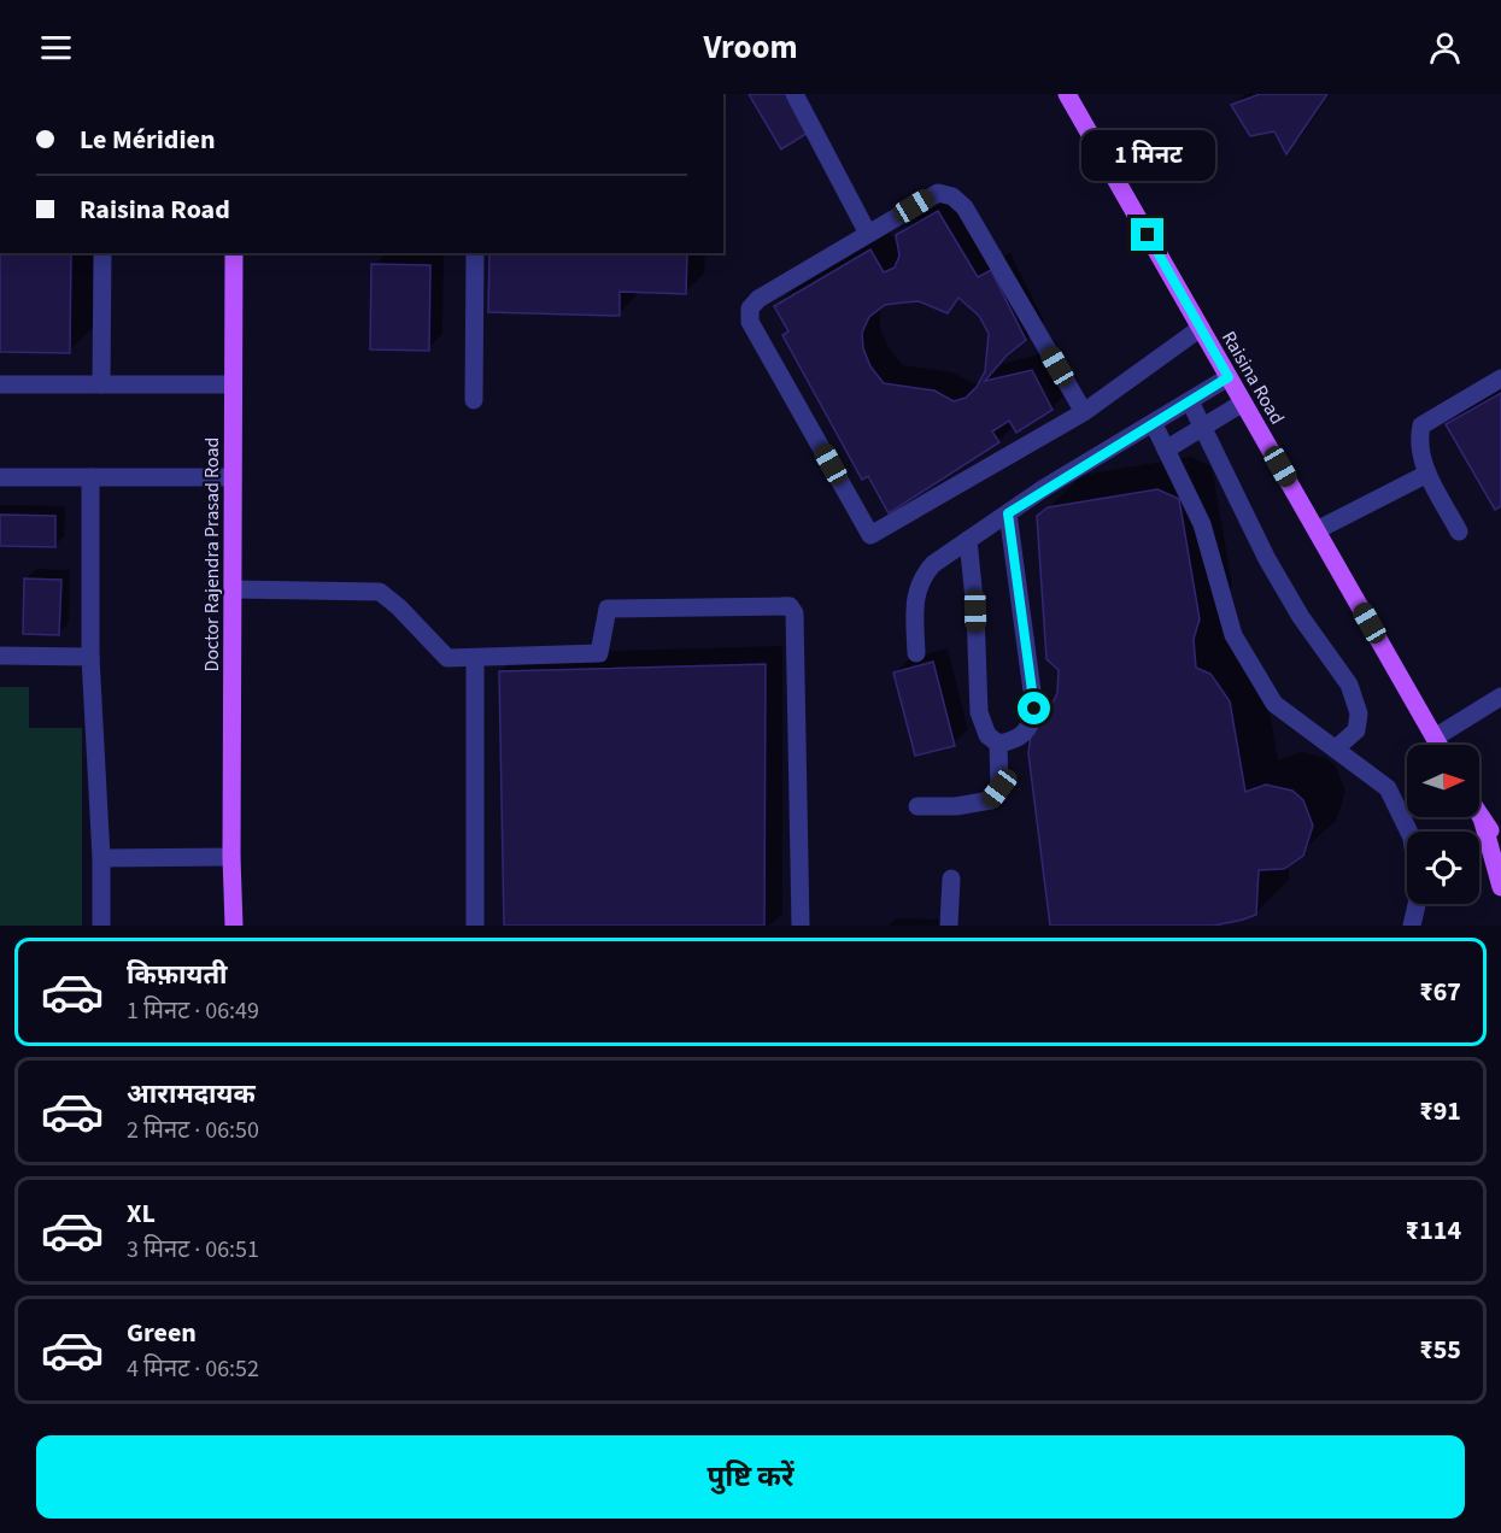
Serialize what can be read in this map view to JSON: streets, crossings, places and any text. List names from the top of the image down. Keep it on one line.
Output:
{"streets":{"main road":["Raisina Road","Doctor Rajendra Prasad Road"]},"north":"right","page":{"header":"Vroom","banner":["Le Méridien","Raisina Road"],"bubble":"1 मिनट","list":[{"name":"किफ़ायती","note":"1 मिनट · 06:49","value":"₹67"},{"name":"आरामदायक","note":"2 मिनट · 06:50","value":"₹91"},{"name":"XL","note":"3 मिनट · 06:51","value":"₹114"},{"name":"Green","note":"4 मिनट · 06:52","value":"₹55"}],"buttons":"पुष्टि करें"}}
